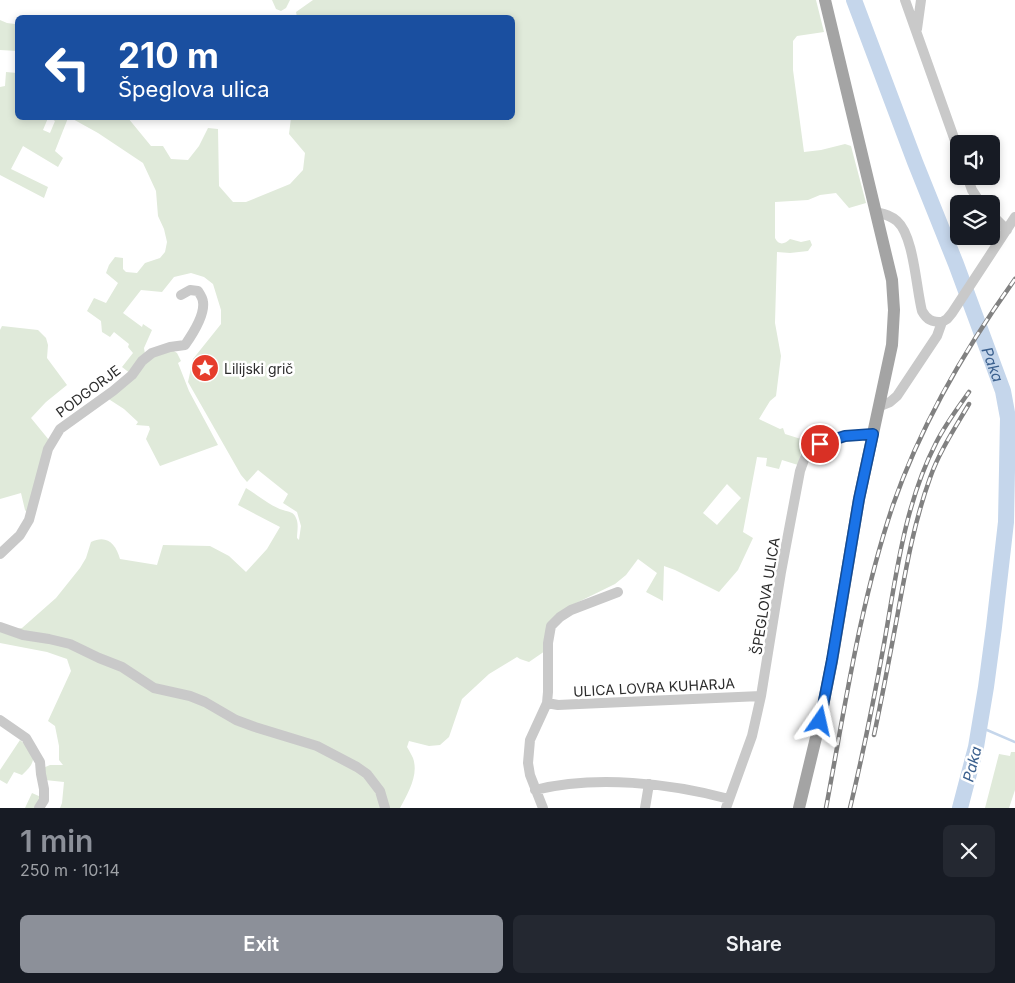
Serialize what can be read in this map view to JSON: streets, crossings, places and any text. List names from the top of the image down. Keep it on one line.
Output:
{"streets":{"street":["PODGORJE","ŠPEGLOVA ULICA","ULICA LOVRA KUHARJA"]},"crossings":[["ŠPEGLOVA ULICA","ULICA LOVRA KUHARJA"]],"water":["Paka"],"places":{"place":["Lilijski grič"]},"page":{"turn":["210 m","Špeglova ulica"],"heading":["1 min","250 m · 10:14"],"buttons":["Exit","Share"]}}
